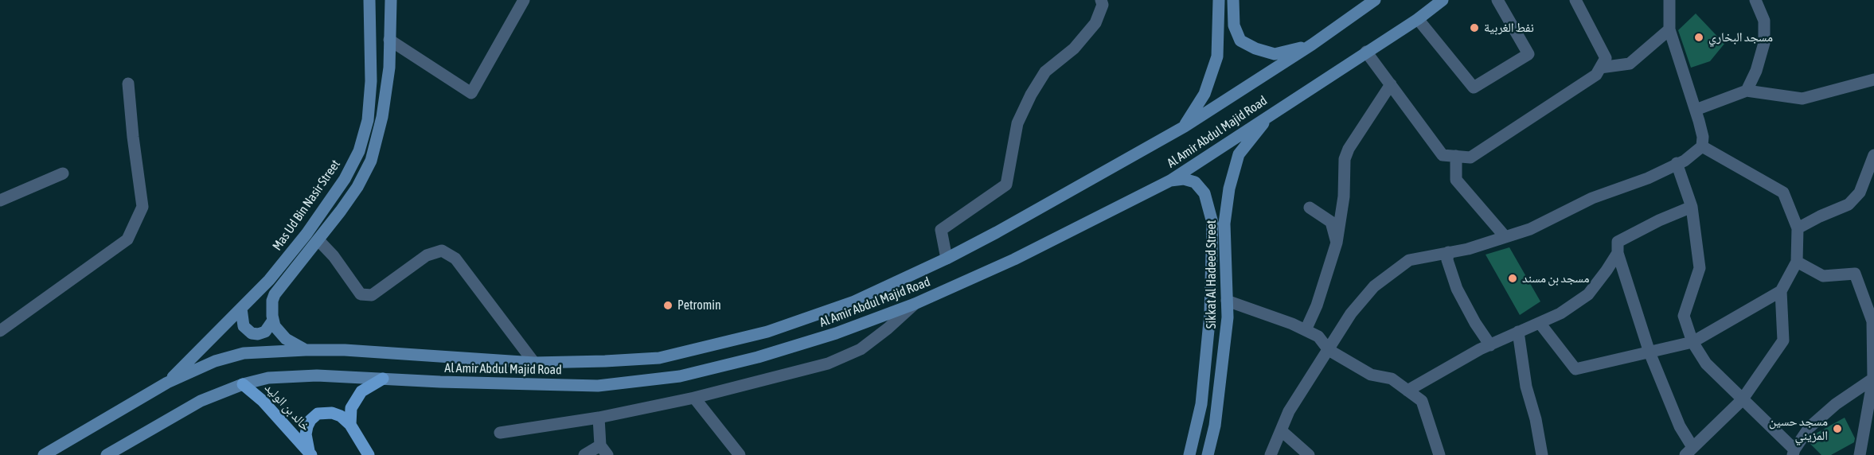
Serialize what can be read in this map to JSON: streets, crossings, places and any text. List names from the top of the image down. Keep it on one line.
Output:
{"streets":{"main road":["Al Amir Abdul Majid Road","Mas Ud Bin Nasir Street","Sikkat Al Hadeed Street","خالد بن الوليد"]},"crossings":[["Al Amir Abdul Majid Road","Mas Ud Bin Nasir Street"],["Al Amir Abdul Majid Road","Sikkat Al Hadeed Street"],["Al Amir Abdul Majid Road","خالد بن الوليد"]],"places":["نفط الغربية","مسجد البخاري","مسجد بن مسند","Petromin","مسجد حسين المزيني"]}
